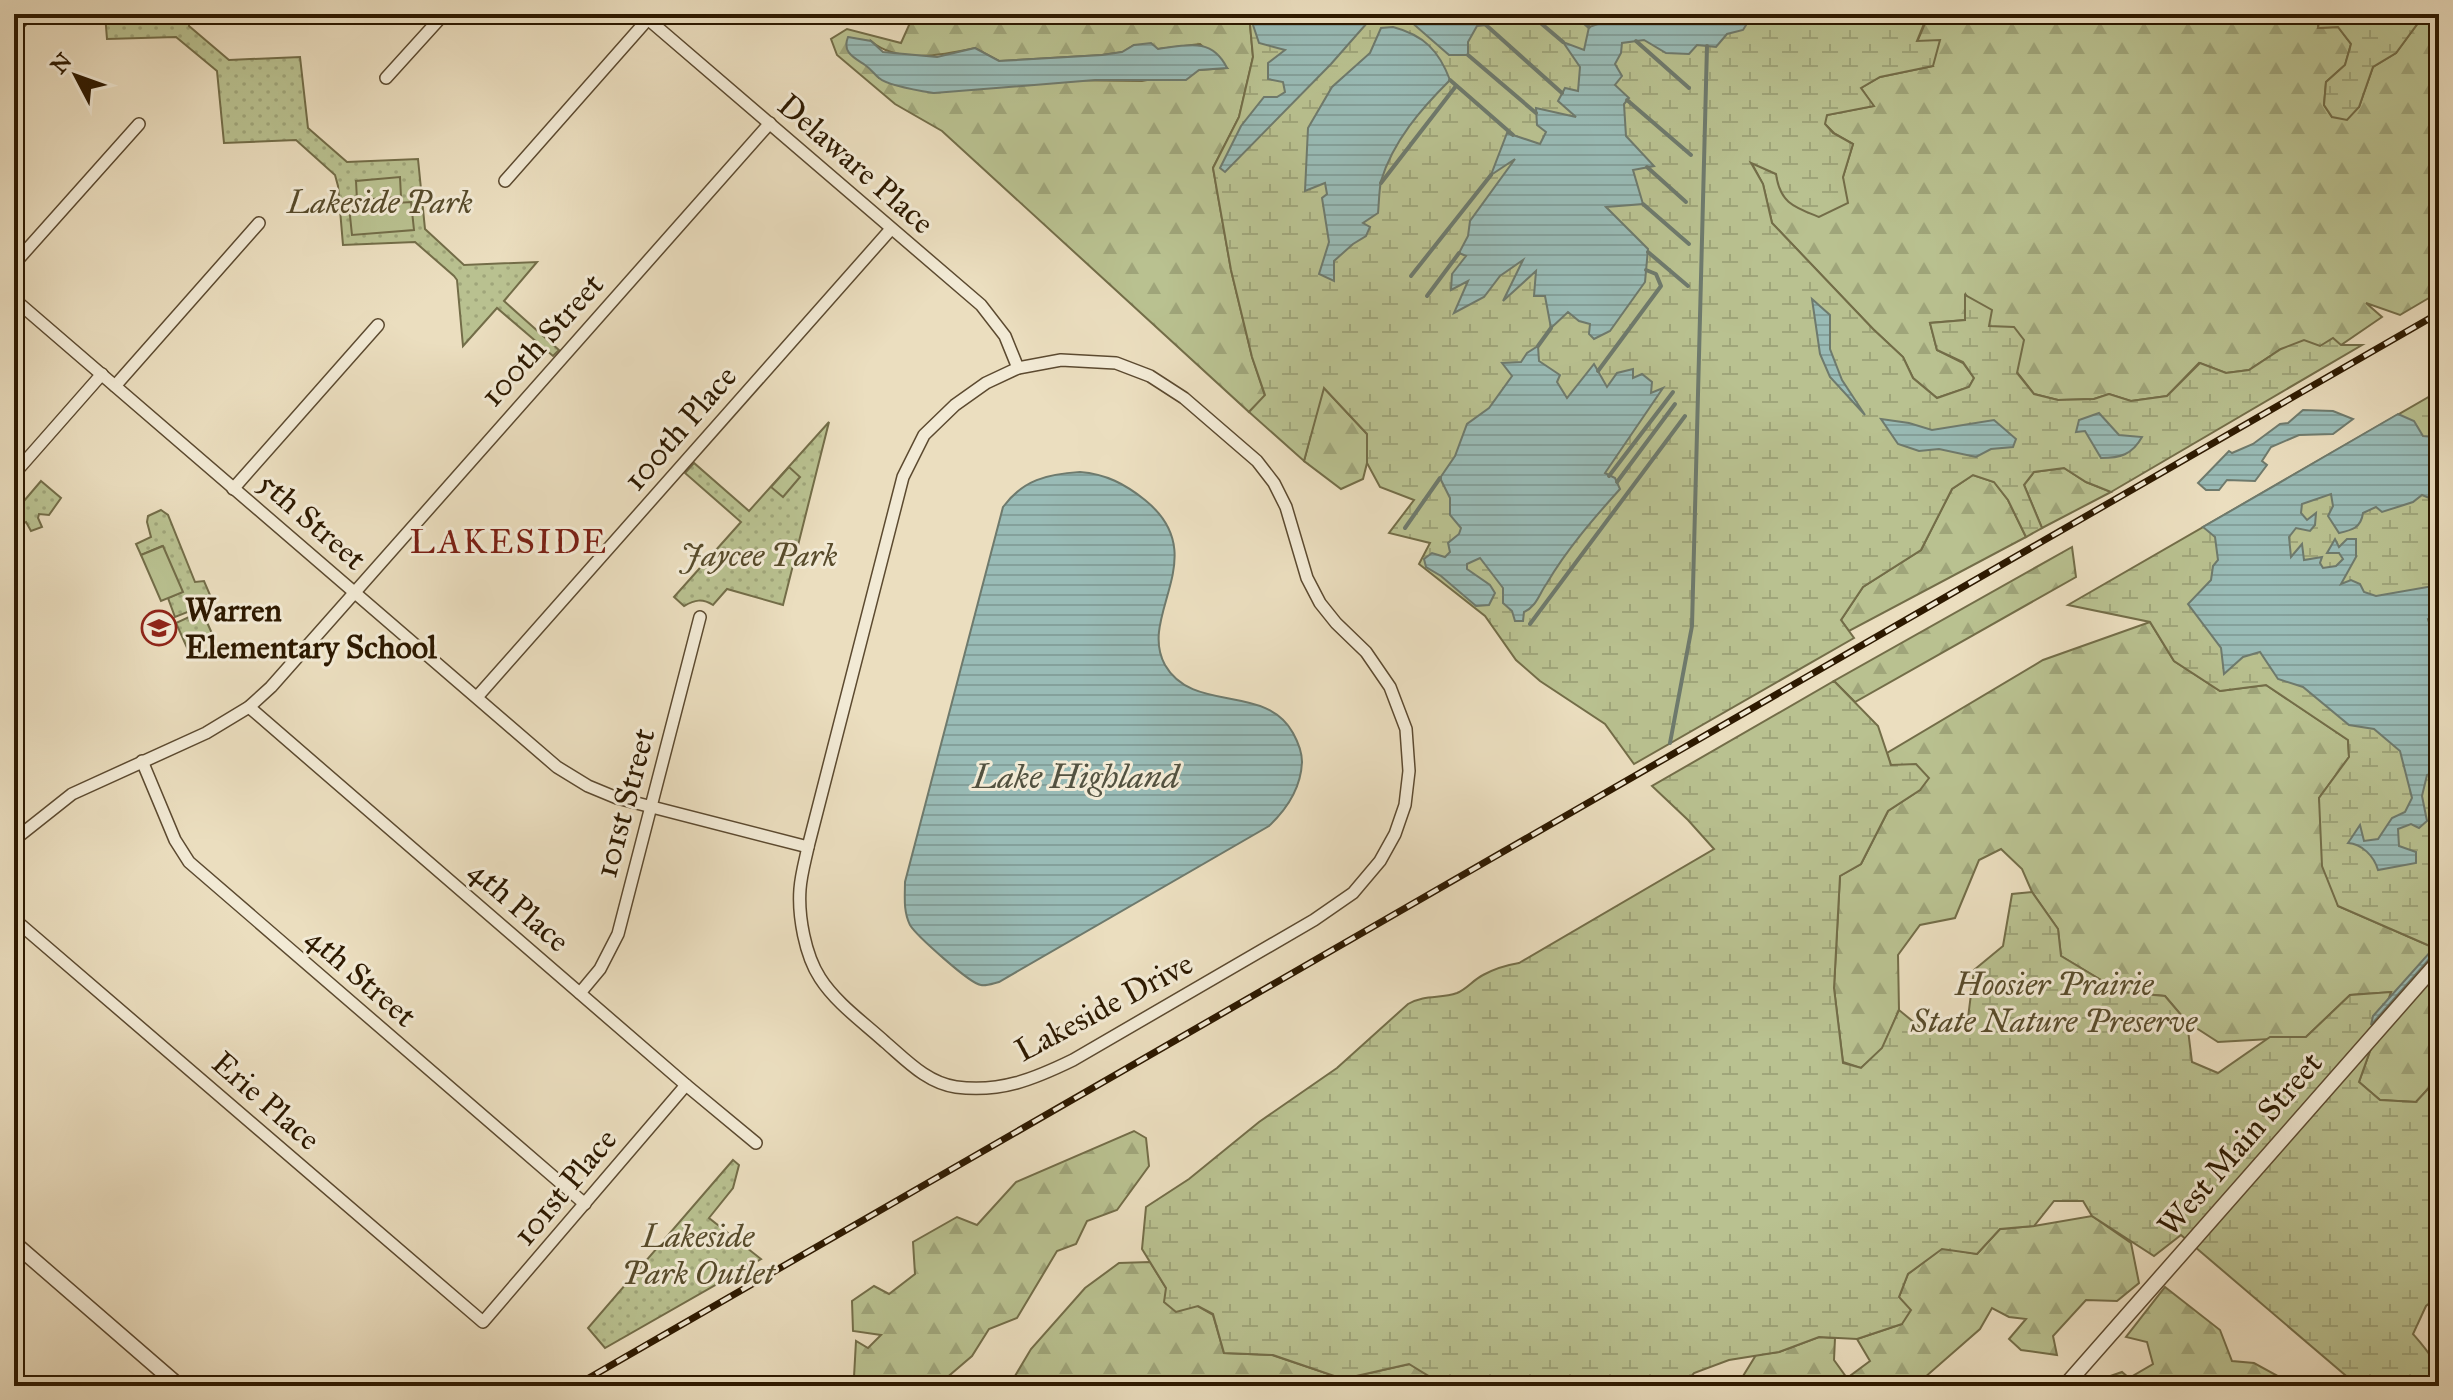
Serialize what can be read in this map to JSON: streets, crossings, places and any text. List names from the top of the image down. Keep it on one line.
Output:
{"streets":{"street":["Delaware Place","100th Street","100th Place","5th Street","101st Street","4th Place","4th Street","Lakeside Drive","Erie Place","West Main Street","101st Place"]},"crossings":[["Delaware Place","100th Street"],["Delaware Place","100th Place"],["Delaware Place","Lakeside Drive"],["100th Street","5th Street"],["100th Street","4th Place"],["100th Street","4th Street"],["100th Place","5th Street"],["5th Street","101st Street"],["5th Street","Lakeside Drive"],["101st Street","4th Place"],["4th Place","101st Place"],["4th Street","101st Place"],["Erie Place","101st Place"]],"districts":["LAKESIDE"],"water":["Lake Highland"],"parks":["Lakeside Park","Jaycee Park","Hoosier Prairie State Nature Preserve","Lakeside Park Outlet"],"places":{"school or university":["Warren Elementary School"]},"north":"top left"}
